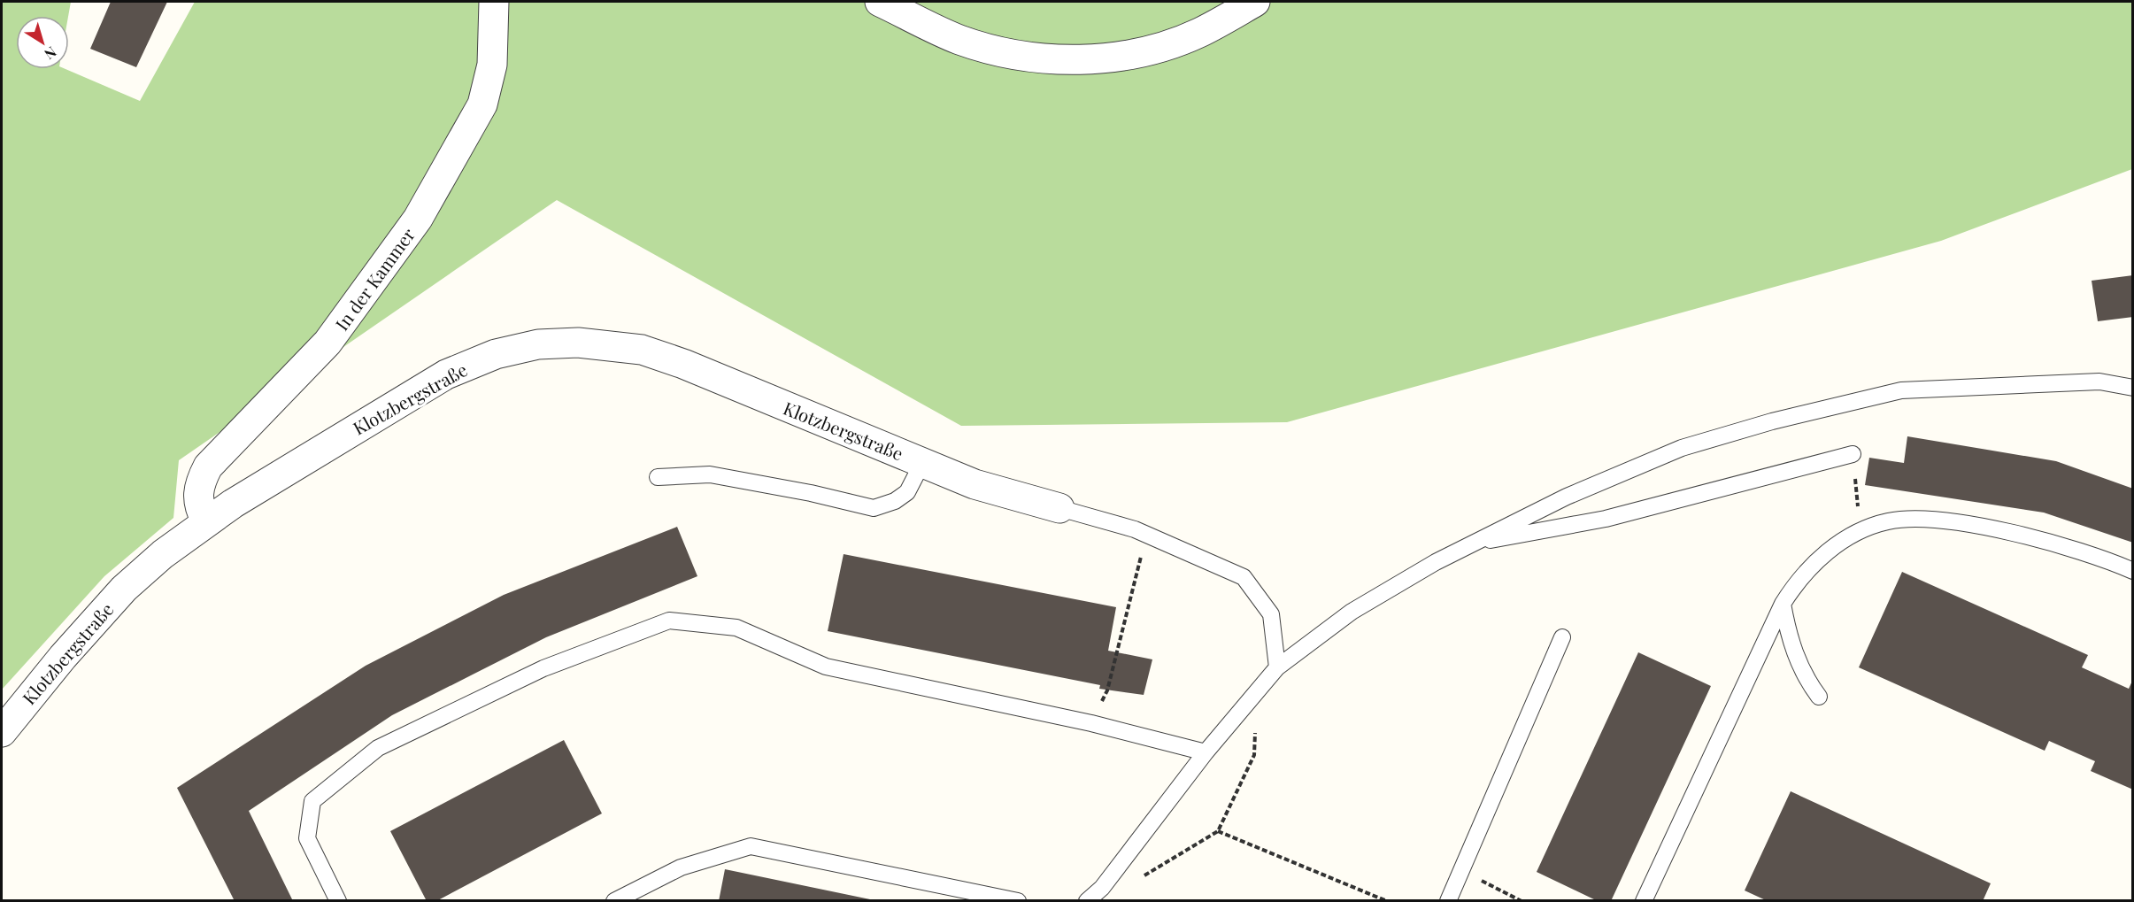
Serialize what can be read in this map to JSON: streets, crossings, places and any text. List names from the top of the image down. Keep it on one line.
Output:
{"streets":{"street":["In der Kammer","Klotzbergstraße"]},"crossings":[["In der Kammer","Klotzbergstraße"]],"north":"bottom right"}
